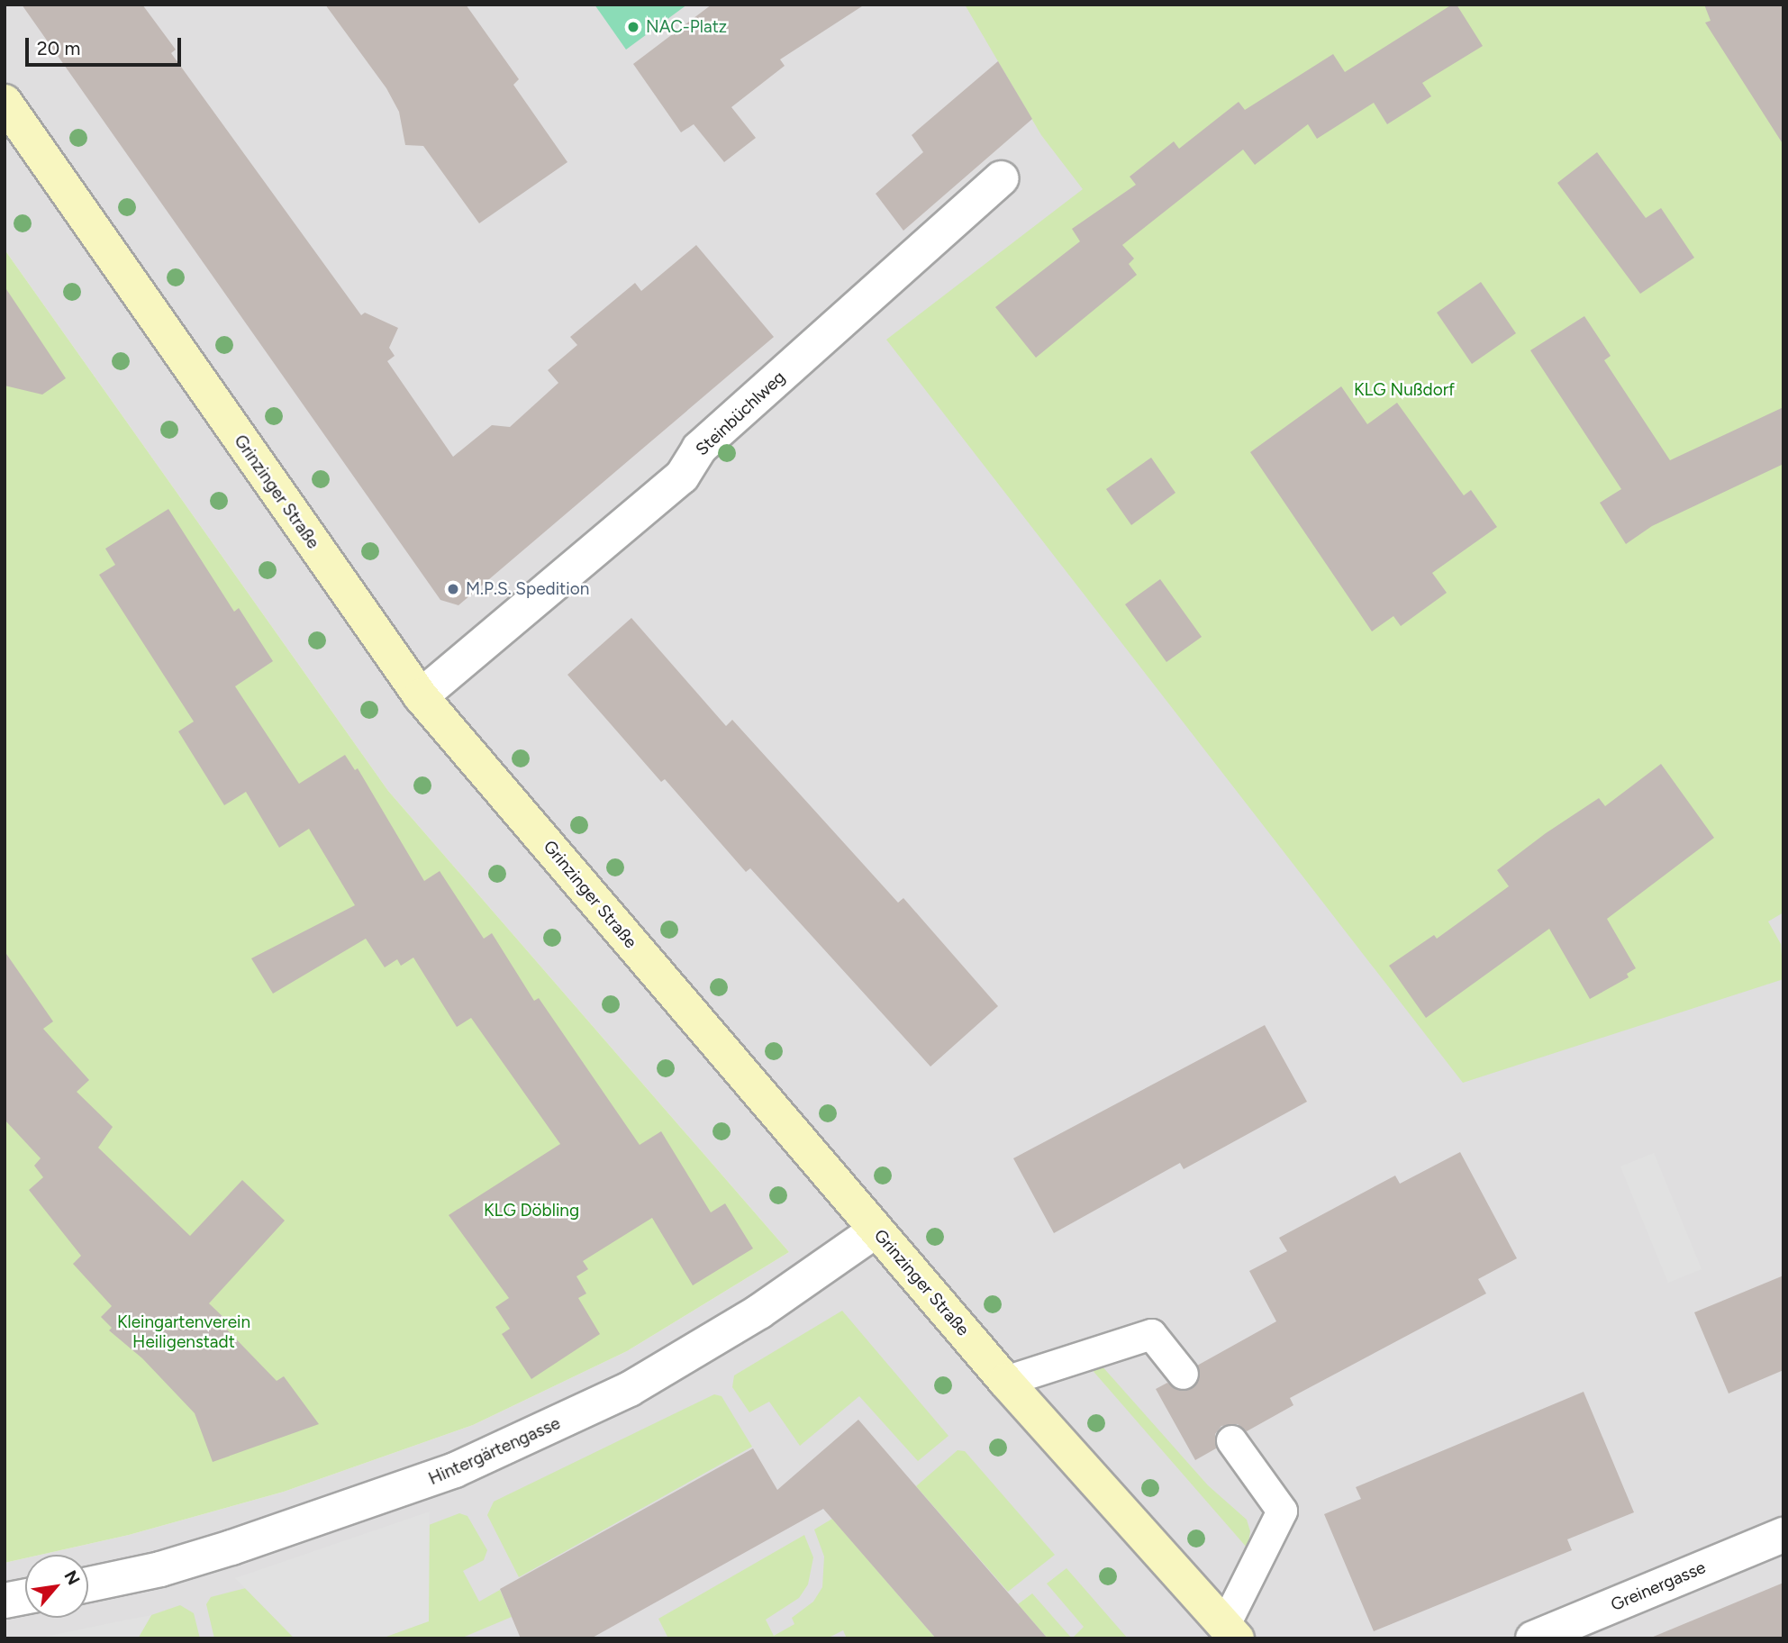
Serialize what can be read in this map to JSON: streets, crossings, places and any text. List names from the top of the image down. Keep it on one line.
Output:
{"streets":{"street":["Steinbüchlweg","Grinzinger Straße","Hintergärtengasse","Greinergasse"]},"crossings":[["Steinbüchlweg","Grinzinger Straße"],["Grinzinger Straße","Hintergärtengasse"]],"parks":["KLG Nußdorf","KLG Döbling","Kleingartenverein Heiligenstadt"],"places":["NAC-Platz","M.P.S. Spedition"],"scale_bar":"20 m","north":"top right"}
